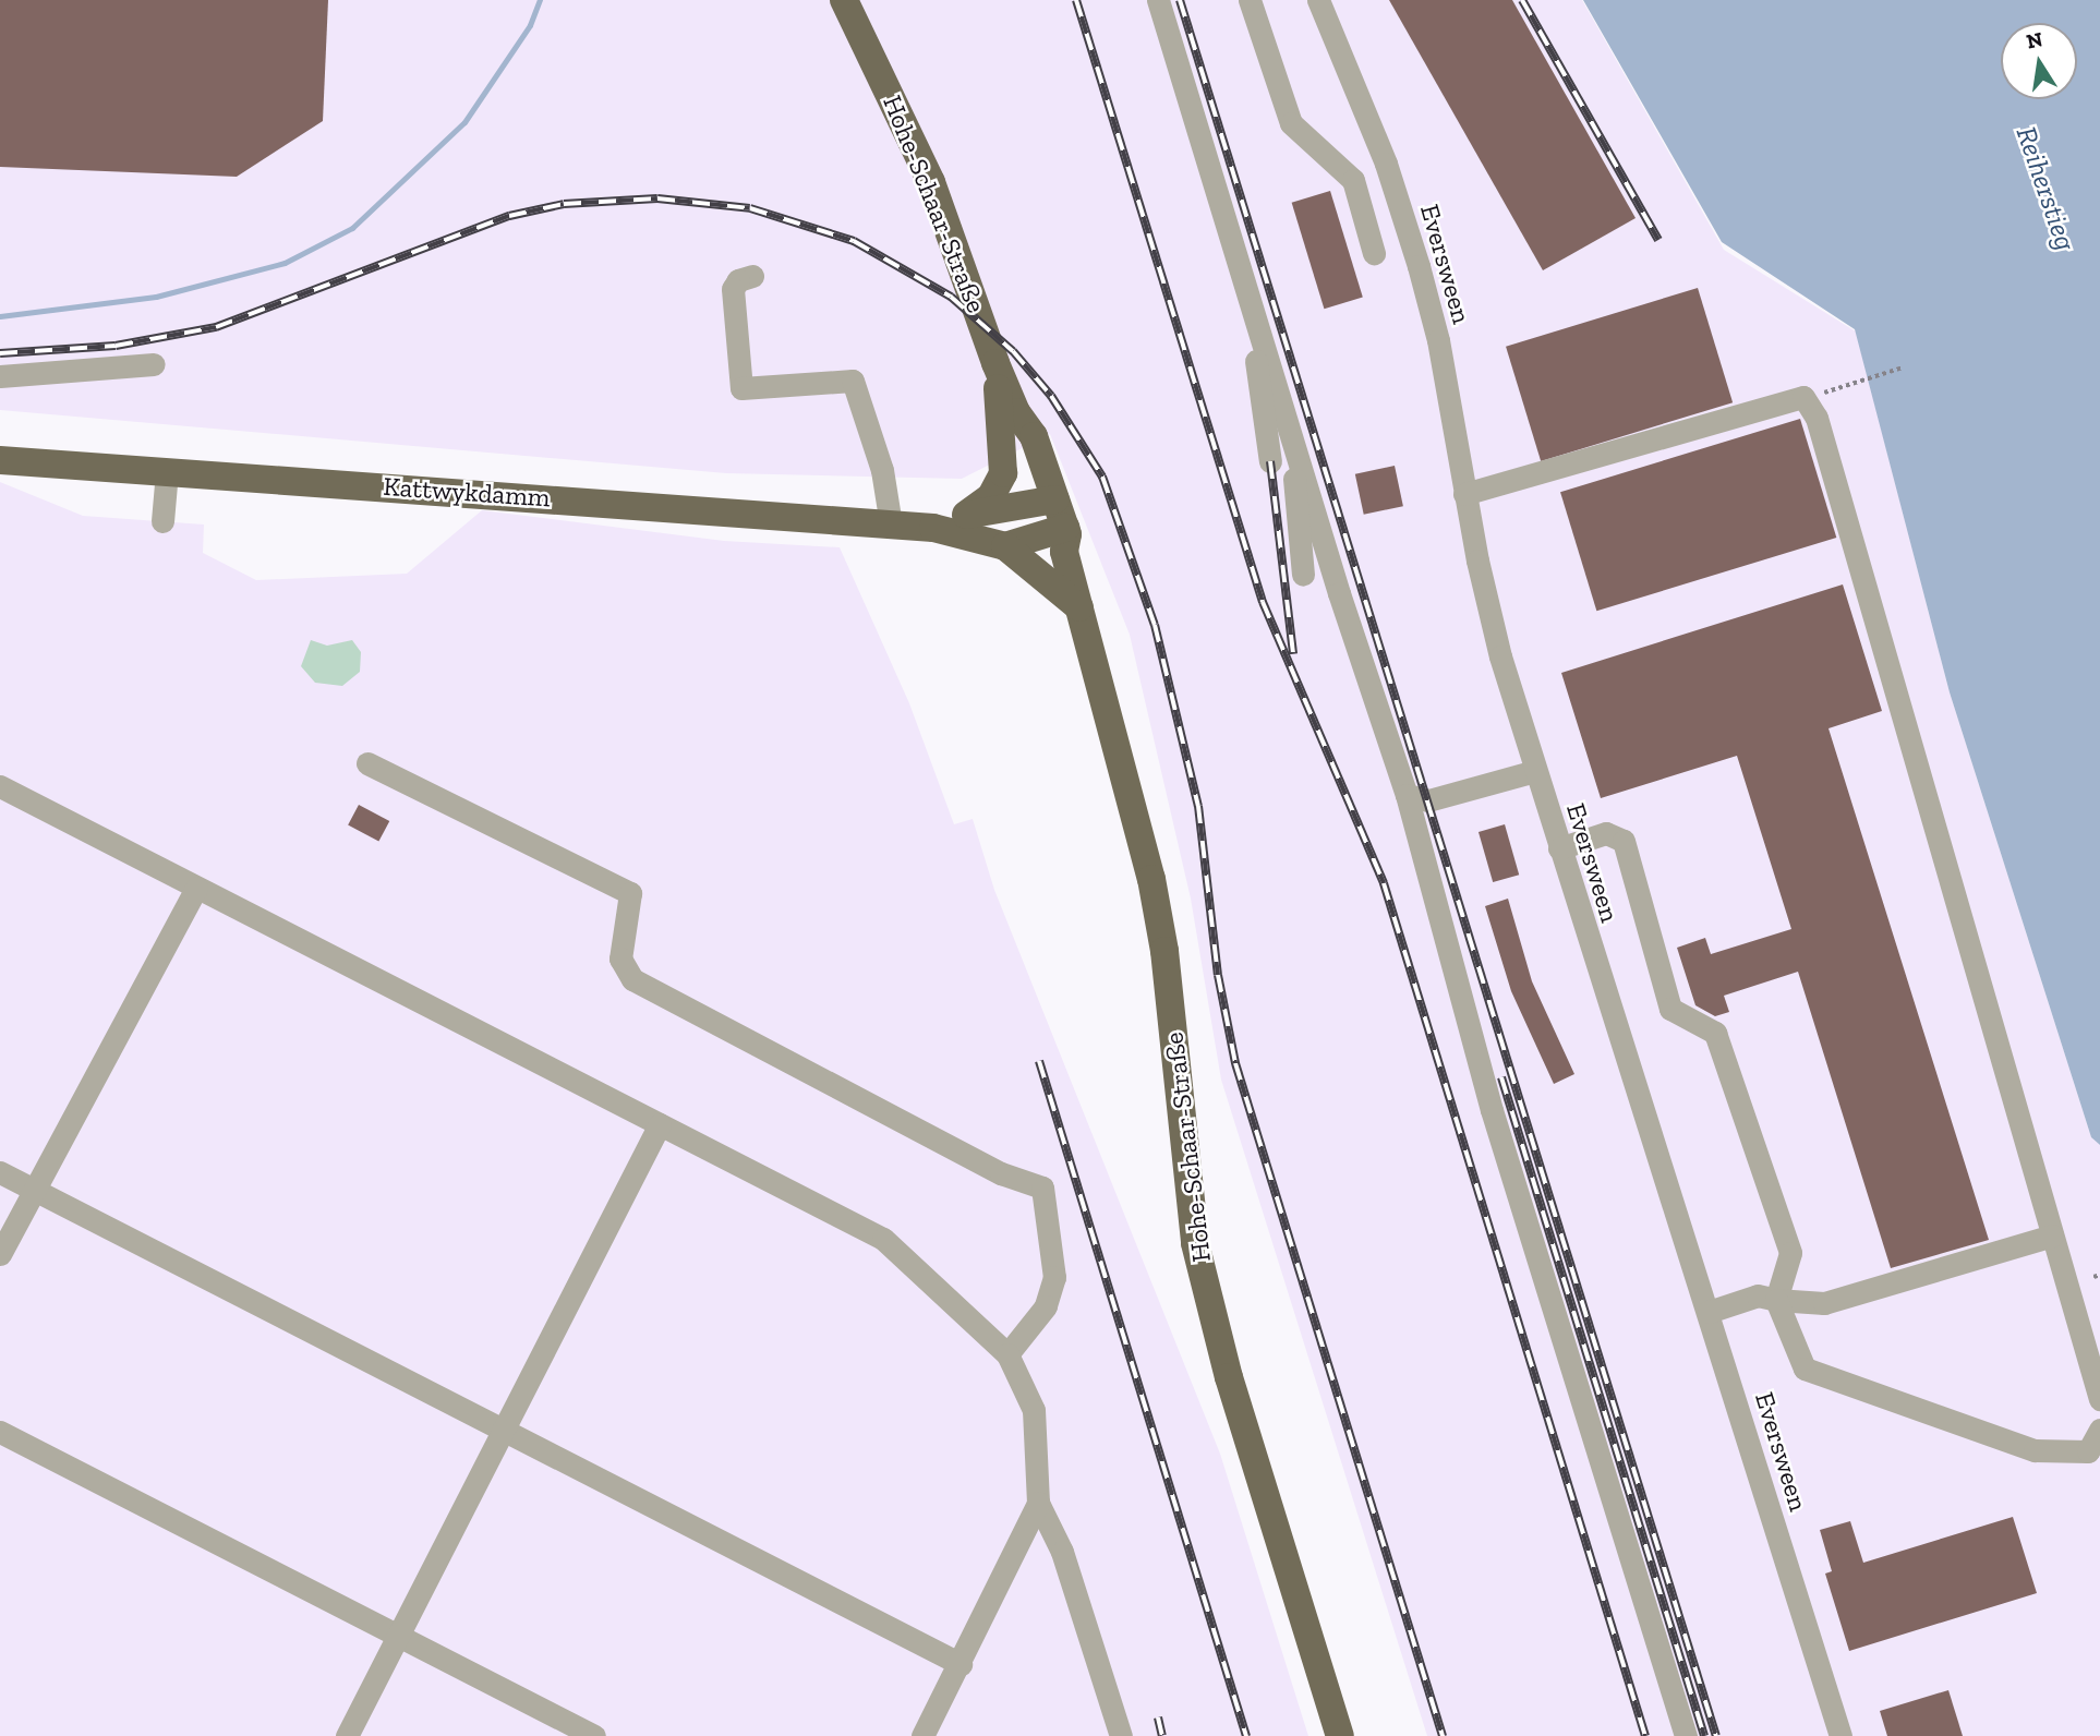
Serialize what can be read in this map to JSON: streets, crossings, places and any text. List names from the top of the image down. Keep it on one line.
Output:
{"streets":{"main road":["Hohe-Schaar-Straße","Kattwykdamm"],"street":["Eversween"]},"crossings":[["Hohe-Schaar-Straße","Kattwykdamm"]],"water":["Reiherstieg"],"north":"top"}
